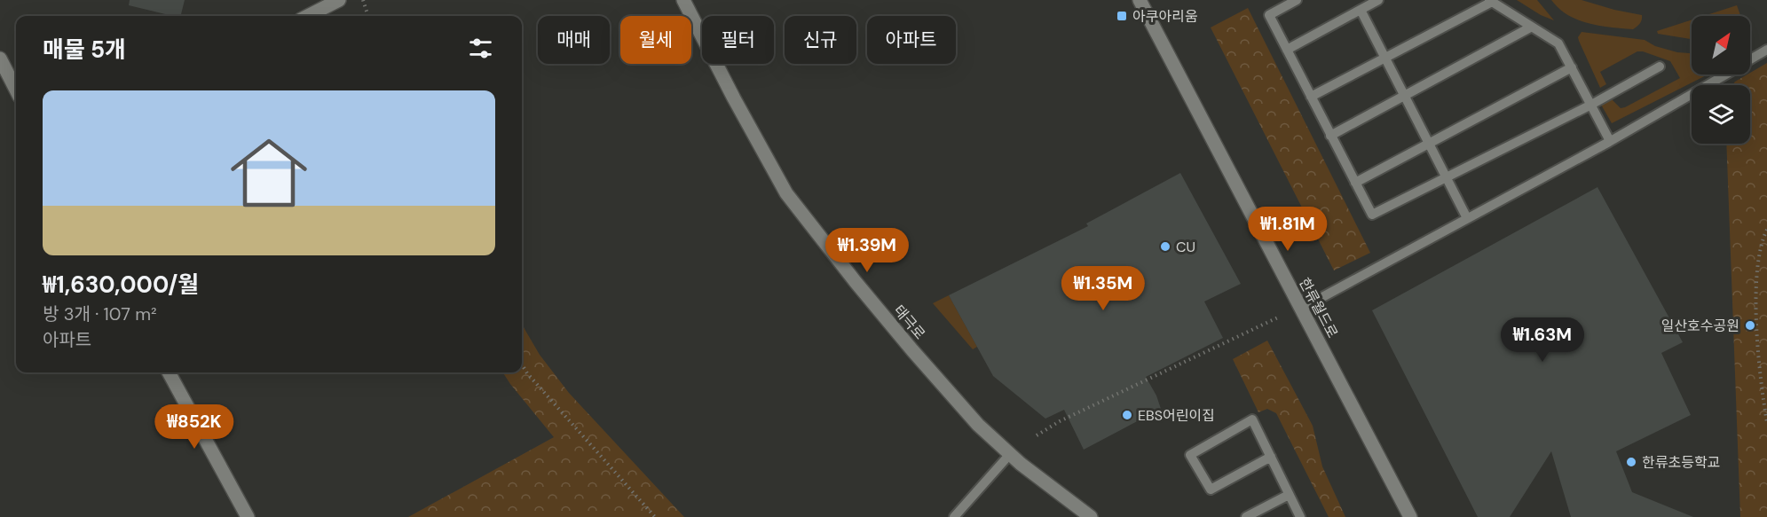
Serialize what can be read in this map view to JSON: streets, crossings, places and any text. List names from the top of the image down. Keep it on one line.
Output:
{"streets":{"main road":["한류월드로","태극로"]},"places":{"transit":["아쿠아리움"],"other":["CU","일산호수공원","EBS어린이집","한류초등학교"]},"north":"top right","page":{"chip":["매매","월세","필터","신규","아파트"],"heading":"매물 5개","list":[{"name":"₩1,630,000/월","note":"방 3개 · 107 m² · 아파트"}],"price":["₩1.81M","₩1.39M","₩1.35M","₩1.63M","₩852K"]}}
